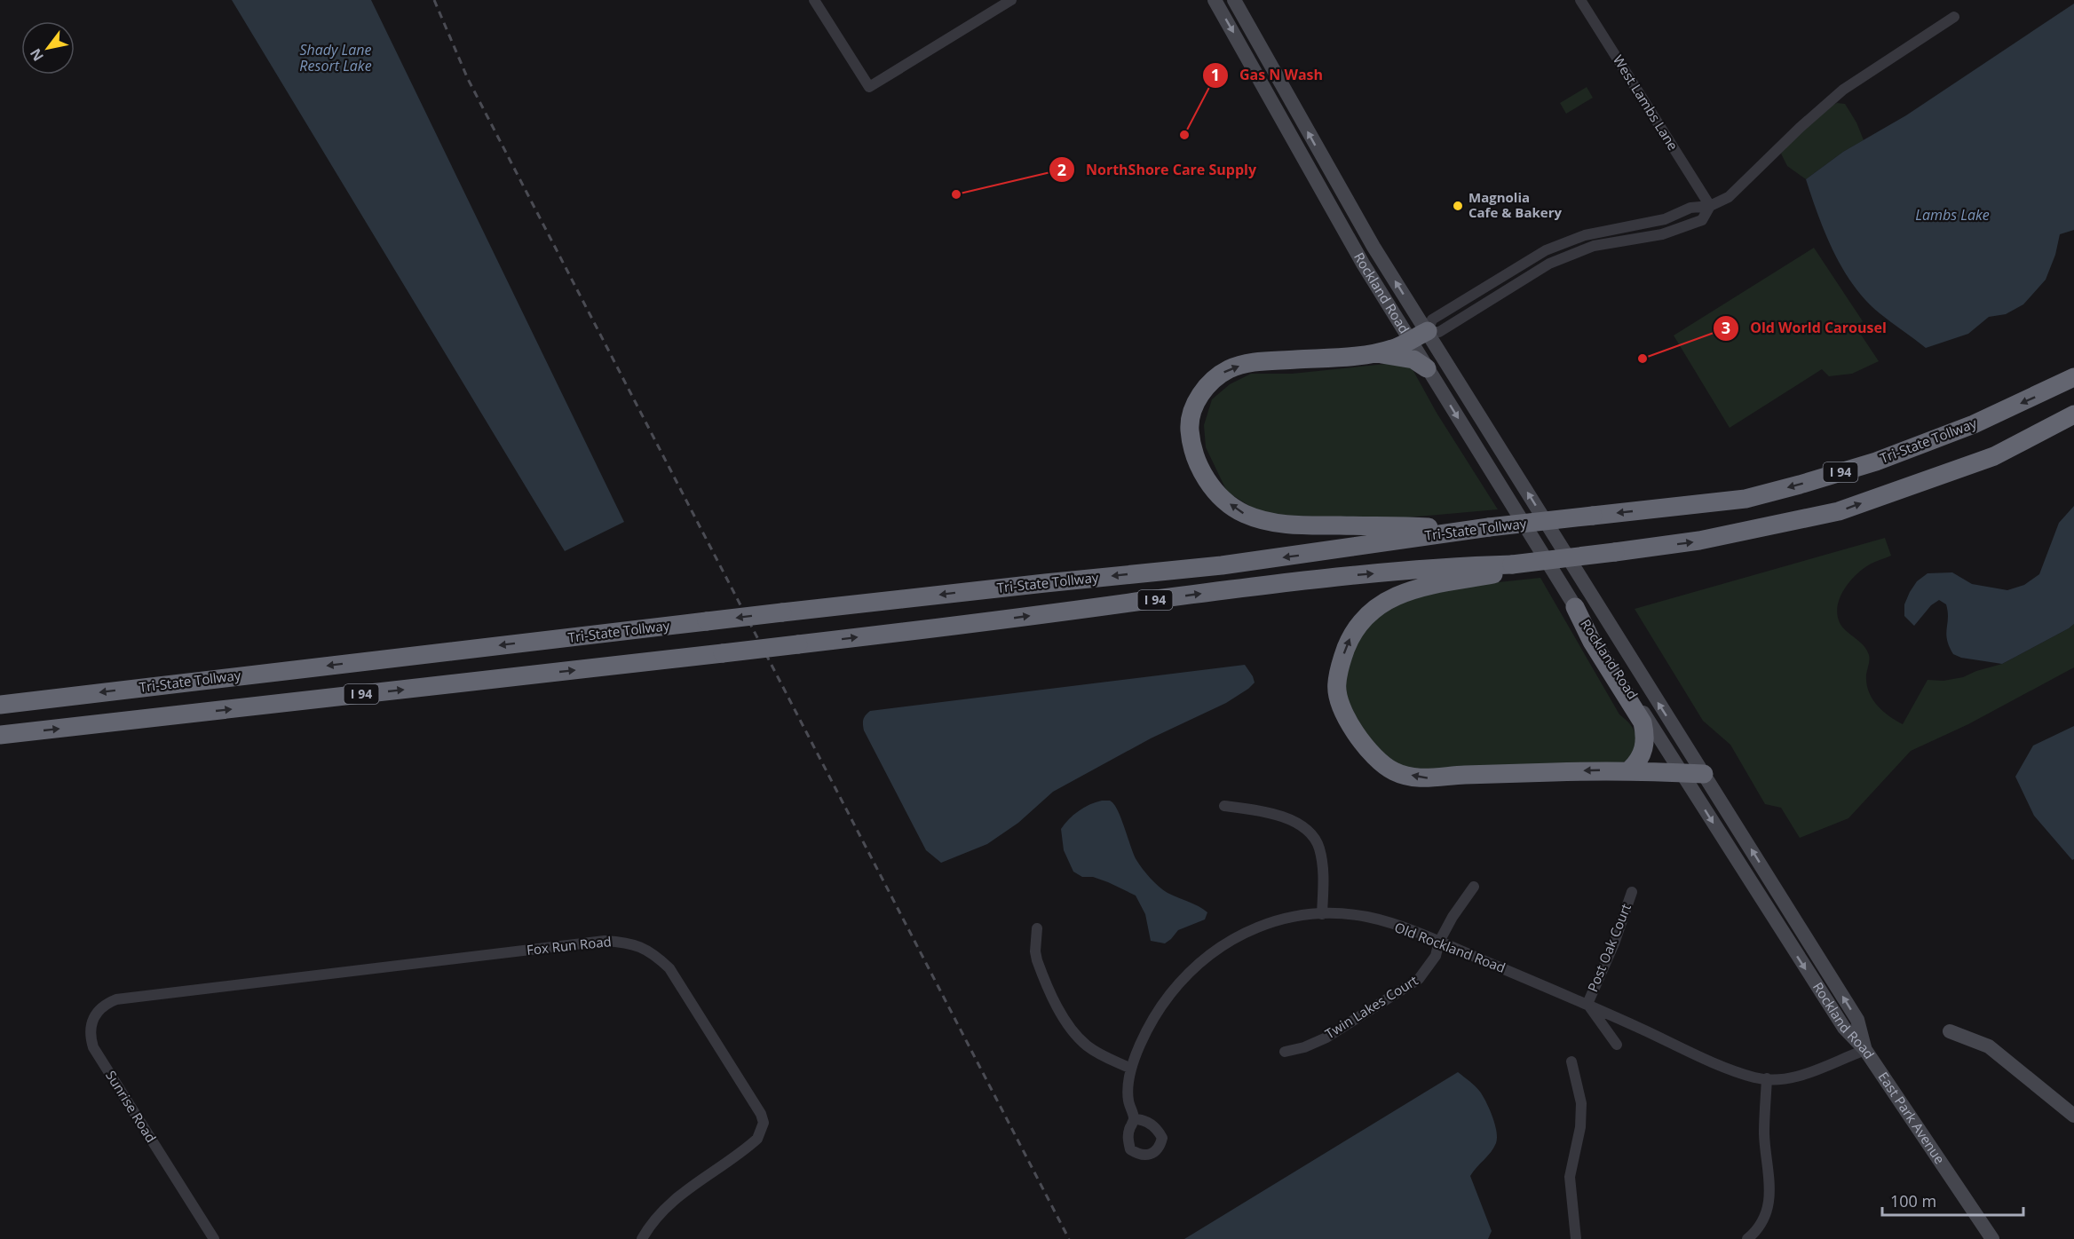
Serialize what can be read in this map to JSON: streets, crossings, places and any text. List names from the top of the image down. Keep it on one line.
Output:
{"streets":{"highway":["Tri-State Tollway","I 94"],"main road":["Rockland Road","East Park Avenue"],"street":["West Lambs Lane","Fox Run Road","Old Rockland Road","Post Oak Court","Twin Lakes Court","Sunrise Road"]},"crossings":[["Rockland Road","Old Rockland Road"],["Rockland Road","East Park Avenue"],["Fox Run Road","Sunrise Road"],["Old Rockland Road","Post Oak Court"],["Old Rockland Road","Twin Lakes Court"],["Old Rockland Road","East Park Avenue"]],"water":["Shady Lane Resort Lake","Lambs Lake"],"places":["Gas N Wash","NorthShore Care Supply","Magnolia Cafe & Bakery","Old World Carousel"],"scale_bar":"100 m","north":"bottom left"}
